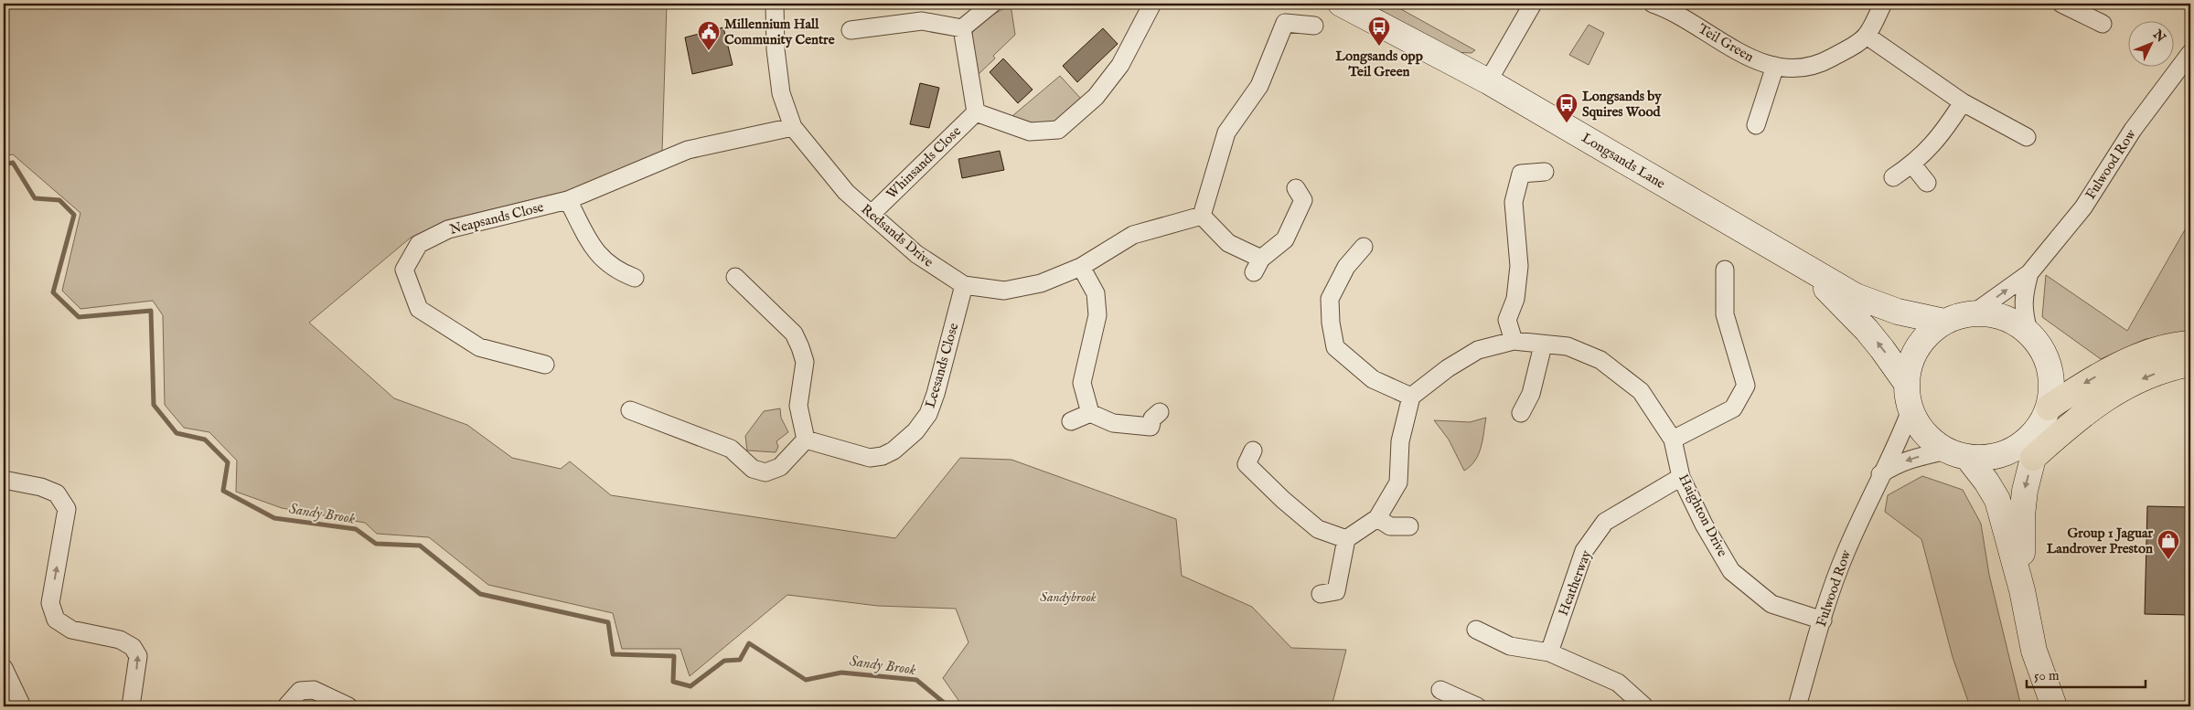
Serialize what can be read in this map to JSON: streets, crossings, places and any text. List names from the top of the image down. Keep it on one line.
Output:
{"streets":{"main road":["Longsands Lane"],"street":["Teil Green","Whinsands Close","Fulwood Row","Neapsands Close","Redsands Drive","Leesands Close","Haighton Drive","Heatherway"]},"crossings":[["Whinsands Close","Redsands Drive"],["Fulwood Row","Haighton Drive"],["Neapsands Close","Redsands Drive"],["Redsands Drive","Leesands Close"],["Haighton Drive","Heatherway"]],"water":["Sandy Brook"],"parks":["Sandybrook"],"places":{"bus stop":["Longsands opp Teil Green","Longsands by Squires Wood"],"public building":["Millennium Hall Community Centre"],"shop":["Group 1 Jaguar Landrover Preston"]},"scale_bar":"50 m","north":"top right"}
